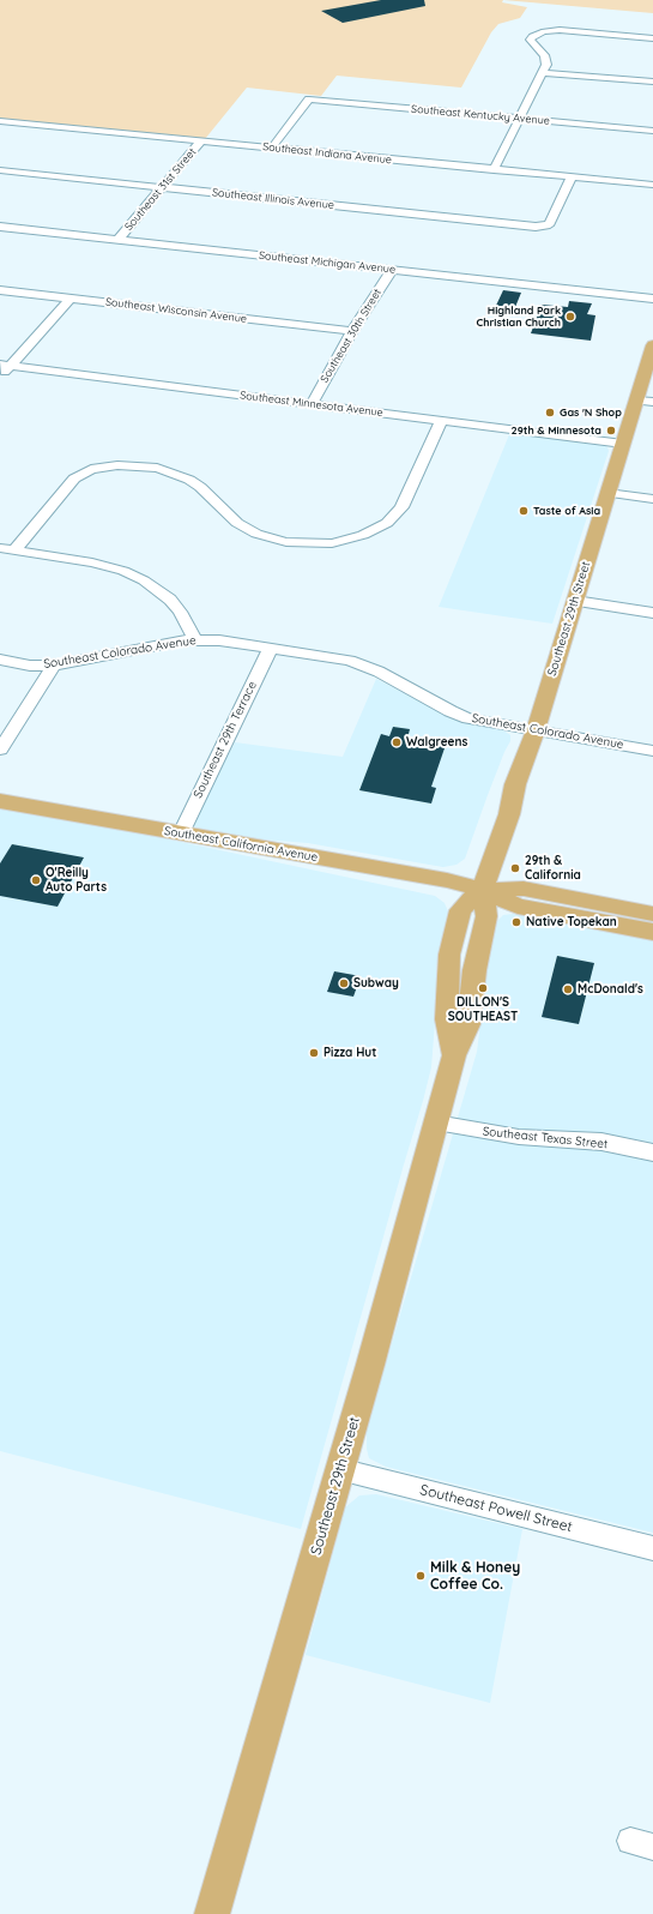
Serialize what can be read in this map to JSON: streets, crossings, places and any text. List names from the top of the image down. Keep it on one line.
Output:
{"streets":{"main road":["Southeast 29th Street","Southeast California Avenue"],"street":["Southeast Kentucky Avenue","Southeast Indiana Avenue","Southeast 31st Street","Southeast Illinois Avenue","Southeast Michigan Avenue","Southeast Wisconsin Avenue","Southeast 30th Street","Southeast Minnesota Avenue","Southeast Colorado Avenue","Southeast 29th Terrace","Southeast Texas Street","Southeast Powell Street"]},"crossings":[["Southeast Kentucky Avenue","Southeast Indiana Avenue"],["Southeast Indiana Avenue","Southeast 31st Street"],["Southeast Indiana Avenue","Southeast Illinois Avenue"],["Southeast 31st Street","Southeast Illinois Avenue"],["Southeast 31st Street","Southeast Michigan Avenue"],["Southeast Michigan Avenue","Southeast 30th Street"],["Southeast Wisconsin Avenue","Southeast 30th Street"],["Southeast 30th Street","Southeast Minnesota Avenue"],["Southeast Minnesota Avenue","Southeast 29th Street"],["Southeast 29th Street","Southeast Colorado Avenue"],["Southeast 29th Street","Southeast California Avenue"],["Southeast 29th Street","Southeast Texas Street"],["Southeast 29th Street","Southeast Powell Street"],["Southeast Colorado Avenue","Southeast 29th Terrace"],["Southeast 29th Terrace","Southeast California Avenue"]],"places":["Highland Park Christian Church","Gas 'N Shop","29th & Minnesota","Taste of Asia","Walgreens","29th & California","O'Reilly Auto Parts","Native Topekan","Subway","DILLON'S SOUTHEAST","McDonald's","Pizza Hut","Milk & Honey Coffee Co."]}
